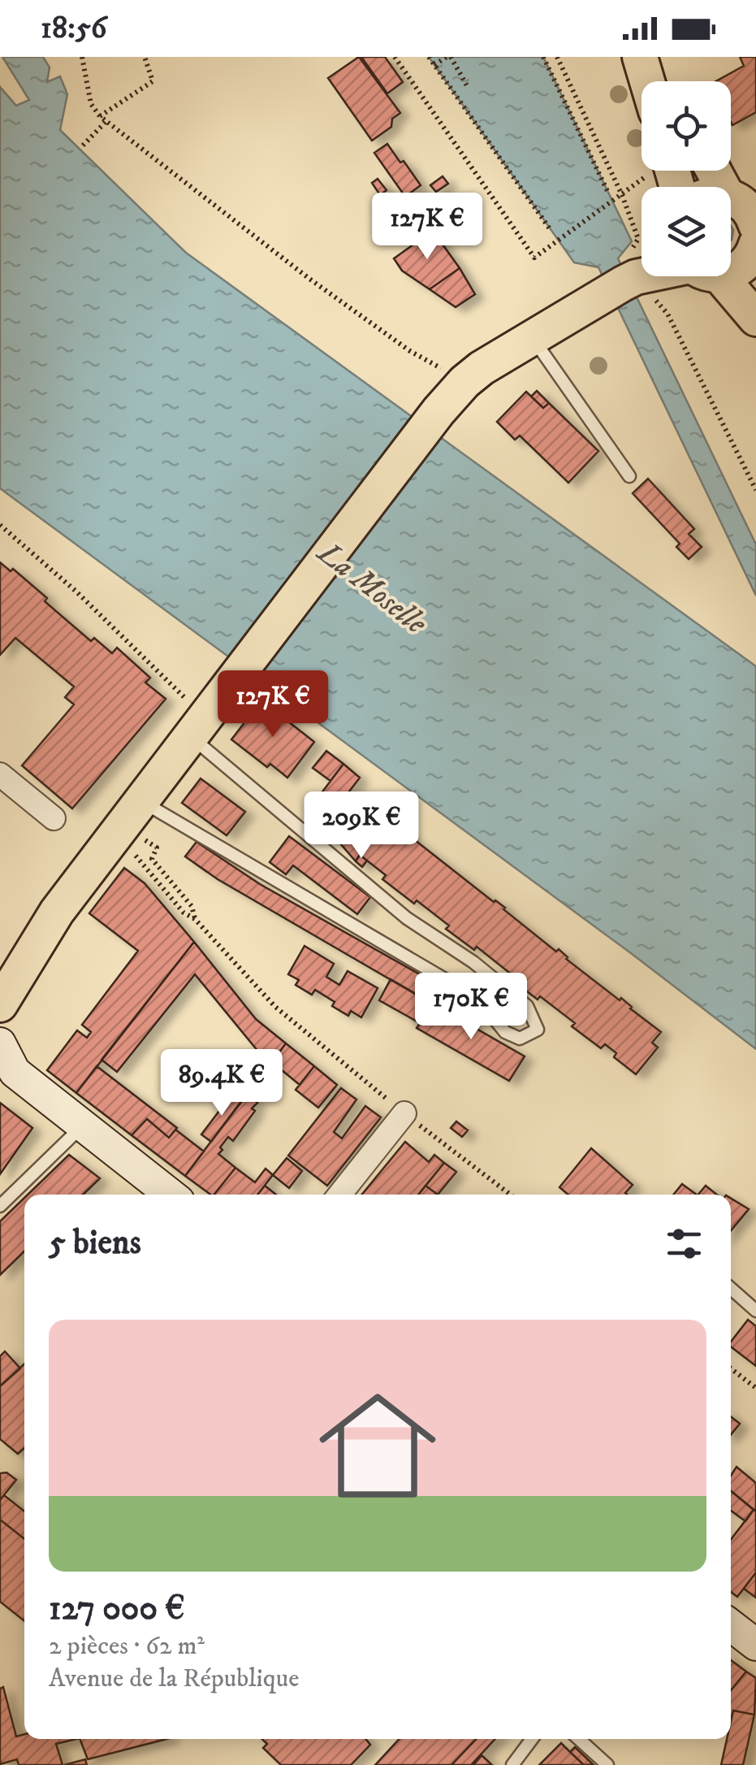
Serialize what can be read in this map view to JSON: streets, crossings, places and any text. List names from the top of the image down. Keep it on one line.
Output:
{"water":["La Moselle"],"page":{"status":"18:56","price":["127K €","127K €","209K €","170K €","89.4K €"],"heading":"5 biens","list":[{"name":"127 000 €","note":"2 pièces · 62 m² · Avenue de la République"}]}}
